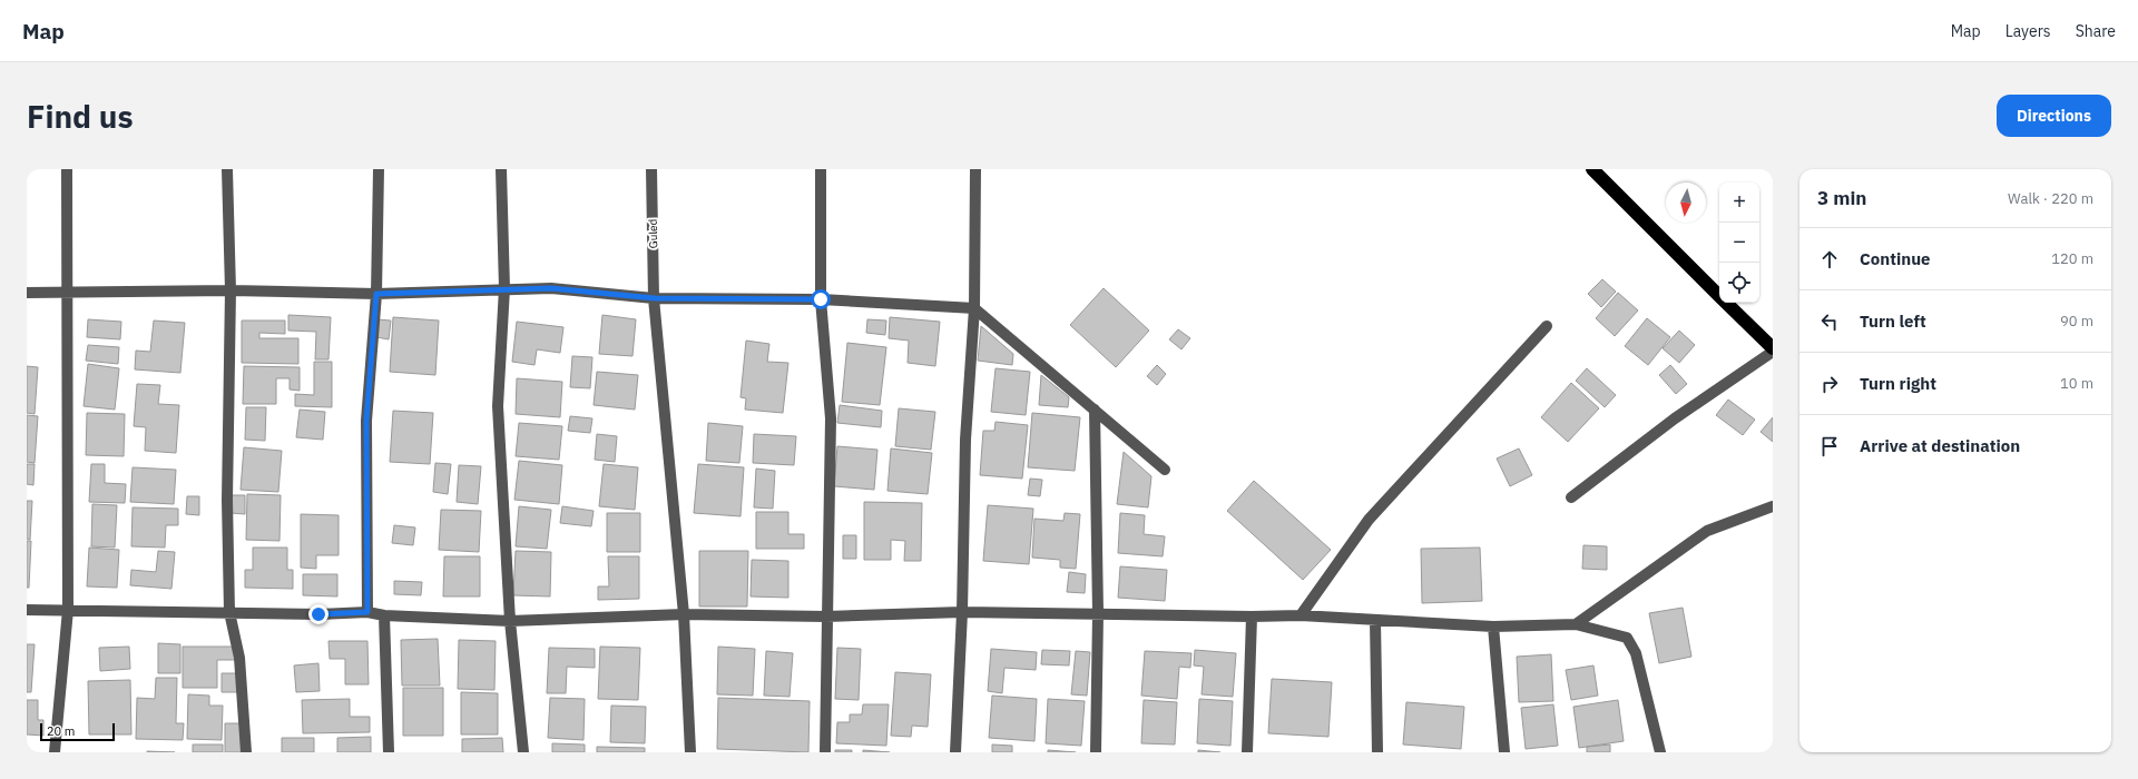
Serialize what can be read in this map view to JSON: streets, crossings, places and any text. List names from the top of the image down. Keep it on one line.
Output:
{"streets":{"street":["Guled"]},"scale_bar":"20 m","north":"bottom","page":{"header":"Map","nav":["Map","Layers","Share"],"buttons":"Directions","title":"Find us","heading":["3 min","Walk · 220 m"],"map_buttons":["+","−"],"list":[["Continue","120 m"],["Turn left","90 m"],["Turn right","10 m"],"Arrive at destination"],"scale":"20 m"}}
